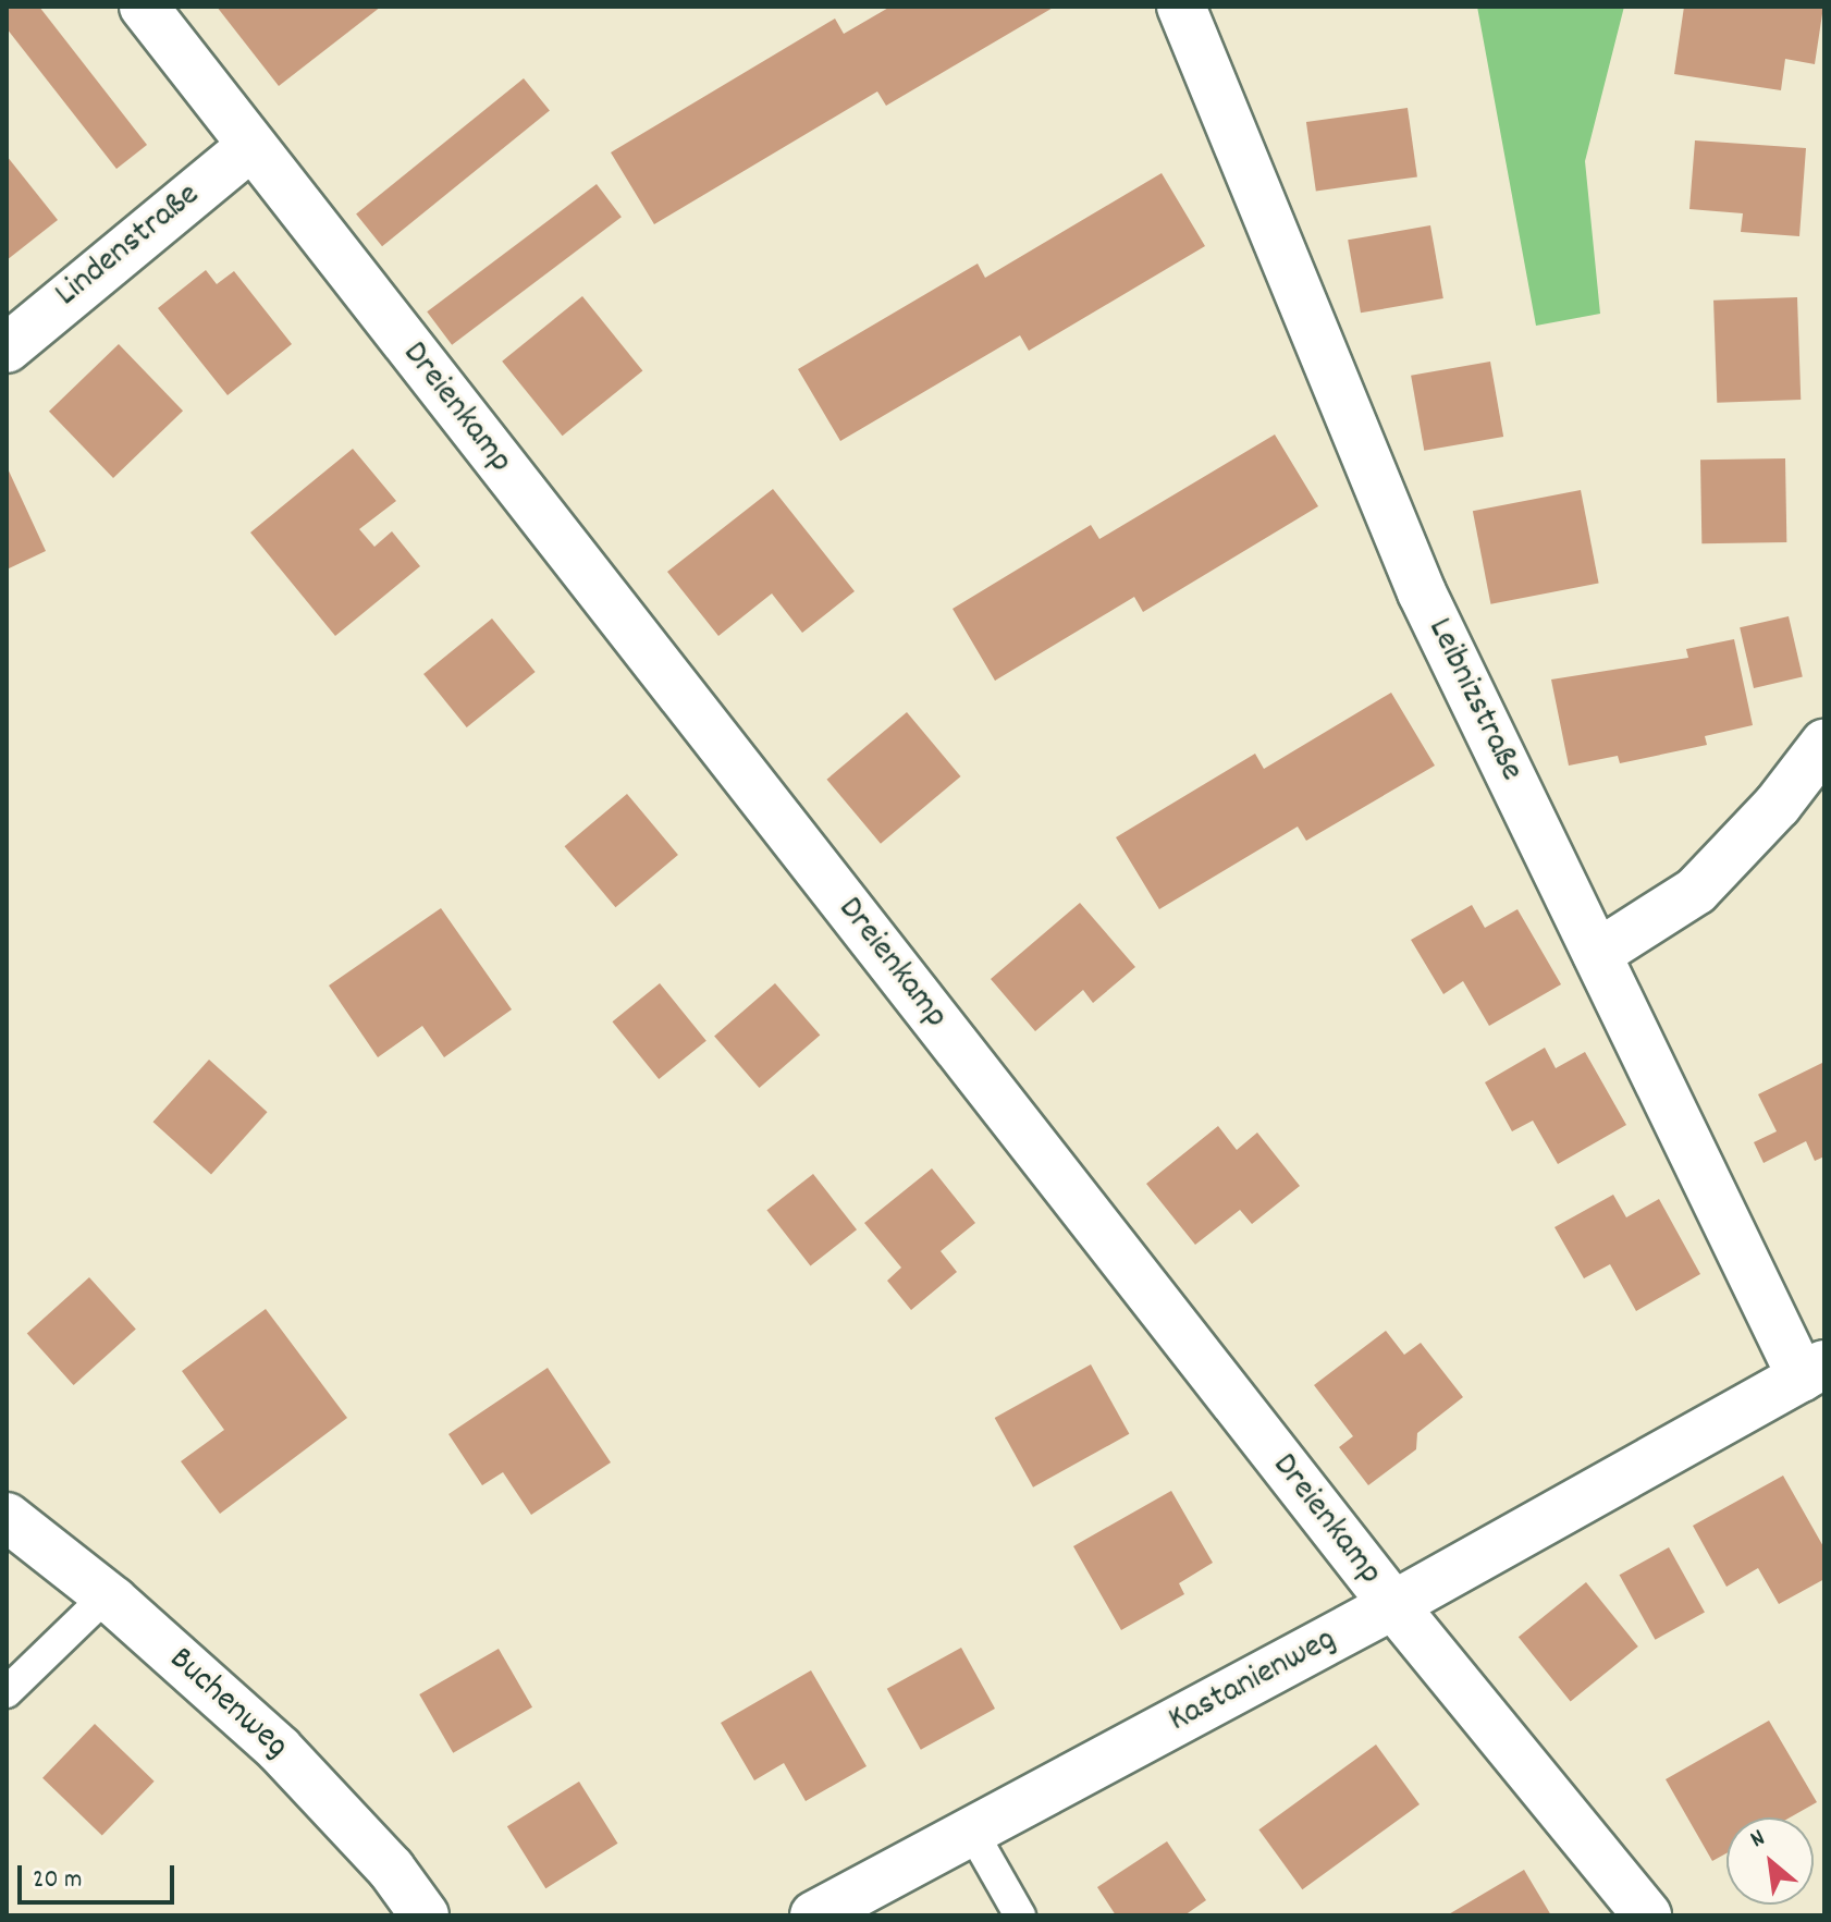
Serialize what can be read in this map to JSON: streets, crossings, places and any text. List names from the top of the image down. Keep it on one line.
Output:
{"streets":{"street":["Lindenstraße","Dreienkamp","Leibnizstraße","Kastanienweg","Buchenweg"]},"crossings":[["Lindenstraße","Dreienkamp"],["Dreienkamp","Kastanienweg"],["Leibnizstraße","Kastanienweg"]],"scale_bar":"20 m","north":"top left"}
